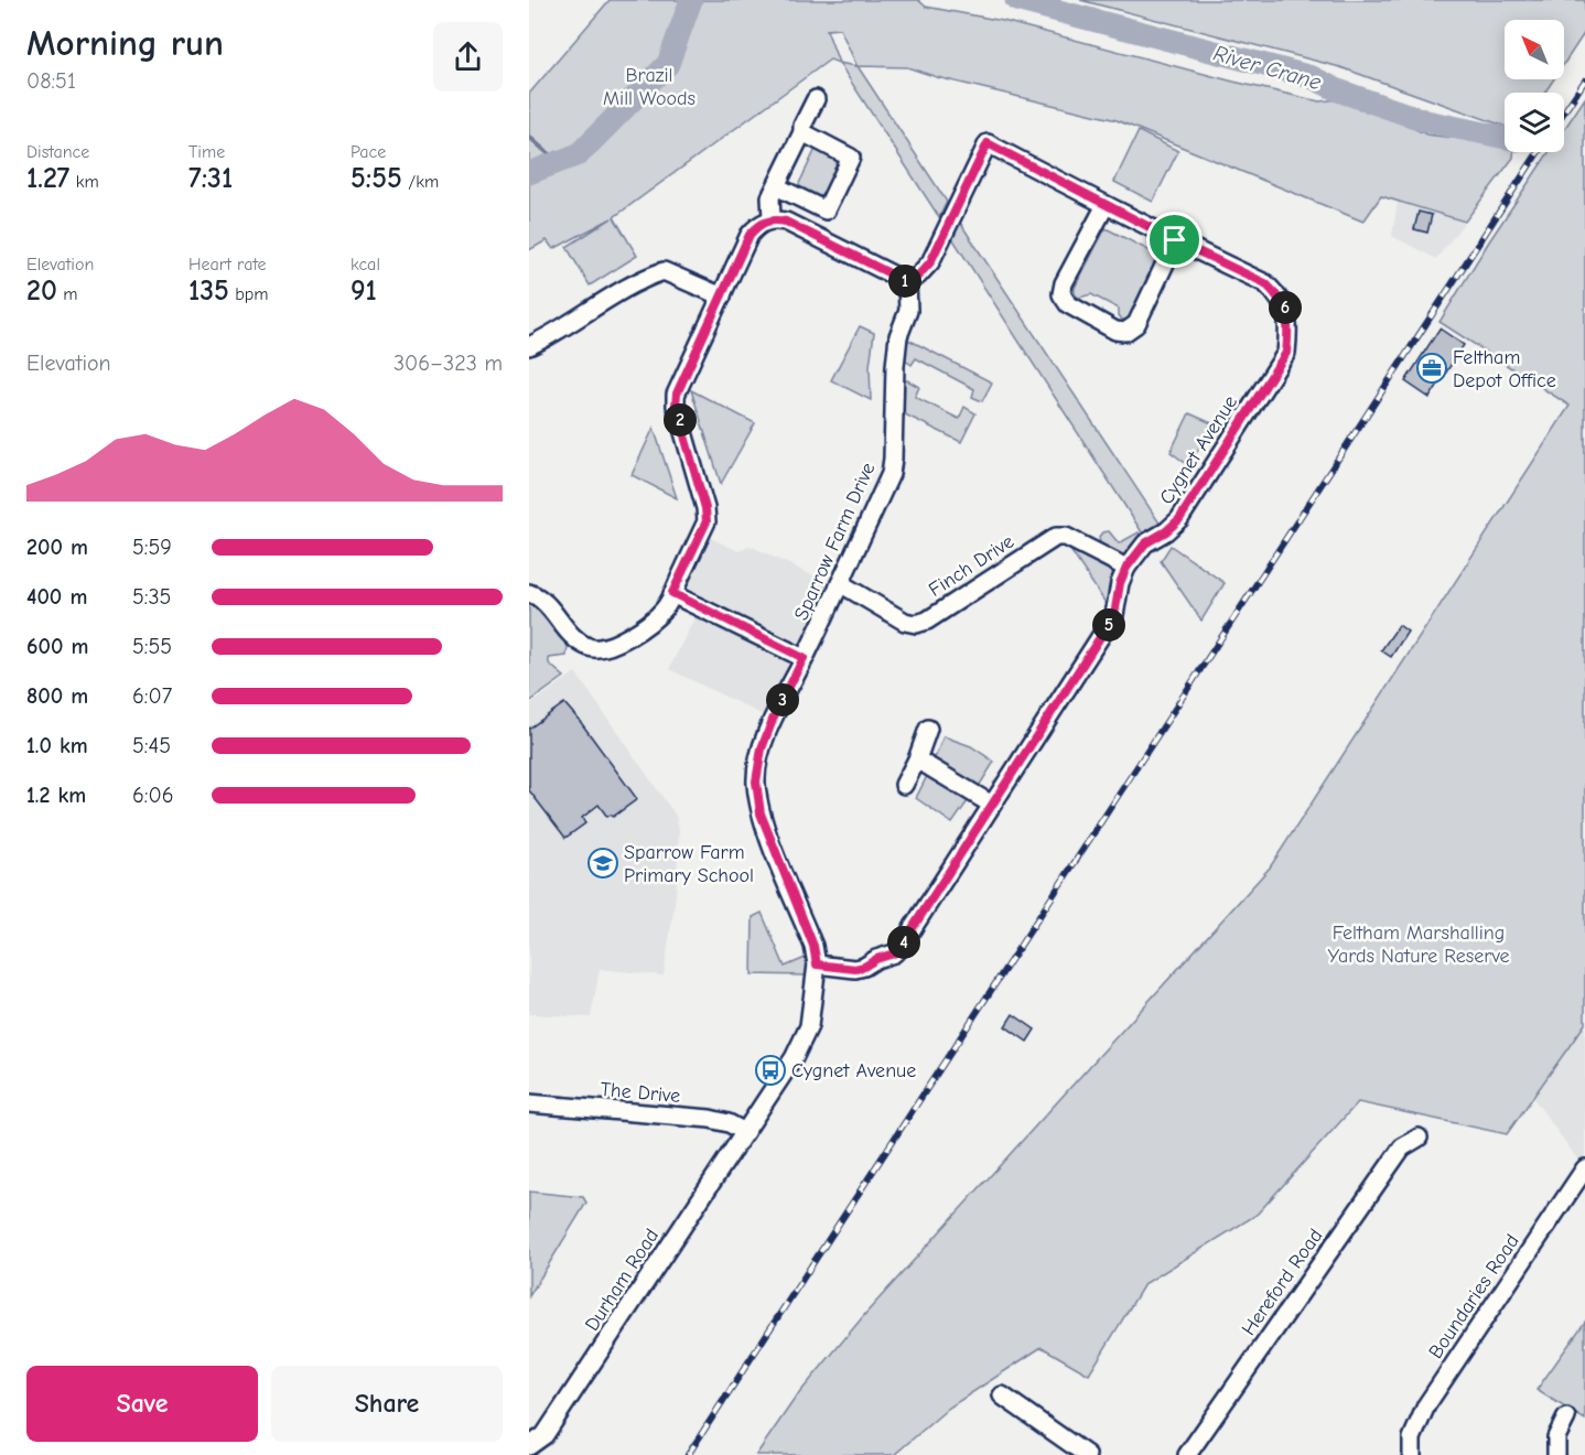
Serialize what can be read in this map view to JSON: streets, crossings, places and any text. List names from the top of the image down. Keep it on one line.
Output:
{"streets":{"street":["Cygnet Avenue","Sparrow Farm Drive","Finch Drive","The Drive","Durham Road","Hereford Road","Boundaries Road"]},"crossings":[["Cygnet Avenue","Sparrow Farm Drive"],["Cygnet Avenue","Finch Drive"],["Sparrow Farm Drive","Finch Drive"],["Sparrow Farm Drive","The Drive"],["Sparrow Farm Drive","Durham Road"],["The Drive","Durham Road"]],"water":["River Crane"],"parks":["Brazil Mill Woods","Feltham Marshalling Yards Nature Reserve"],"places":{"office":["Feltham Depot Office"],"school or university":["Sparrow Farm Primary School"],"bus stop":["Cygnet Avenue"]},"north":"top left","page":{"heading":["Morning run","08:51"],"stats":[["Distance","1.27 km"],["Time","7:31"],["Pace","5:55 /km"],["Elevation","20 m"],["Heart rate","135 bpm"],["kcal","91"]],"pins":["1","6","2","5","3","4"],"chart":["Elevation","306–323 m"],"list":[{"name":"200 m","note":"5:59"},{"name":"400 m","note":"5:35"},{"name":"600 m","note":"5:55"},{"name":"800 m","note":"6:07"},{"name":"1.0 km","note":"5:45"},{"name":"1.2 km","note":"6:06"}],"buttons":["Save","Share"]}}
